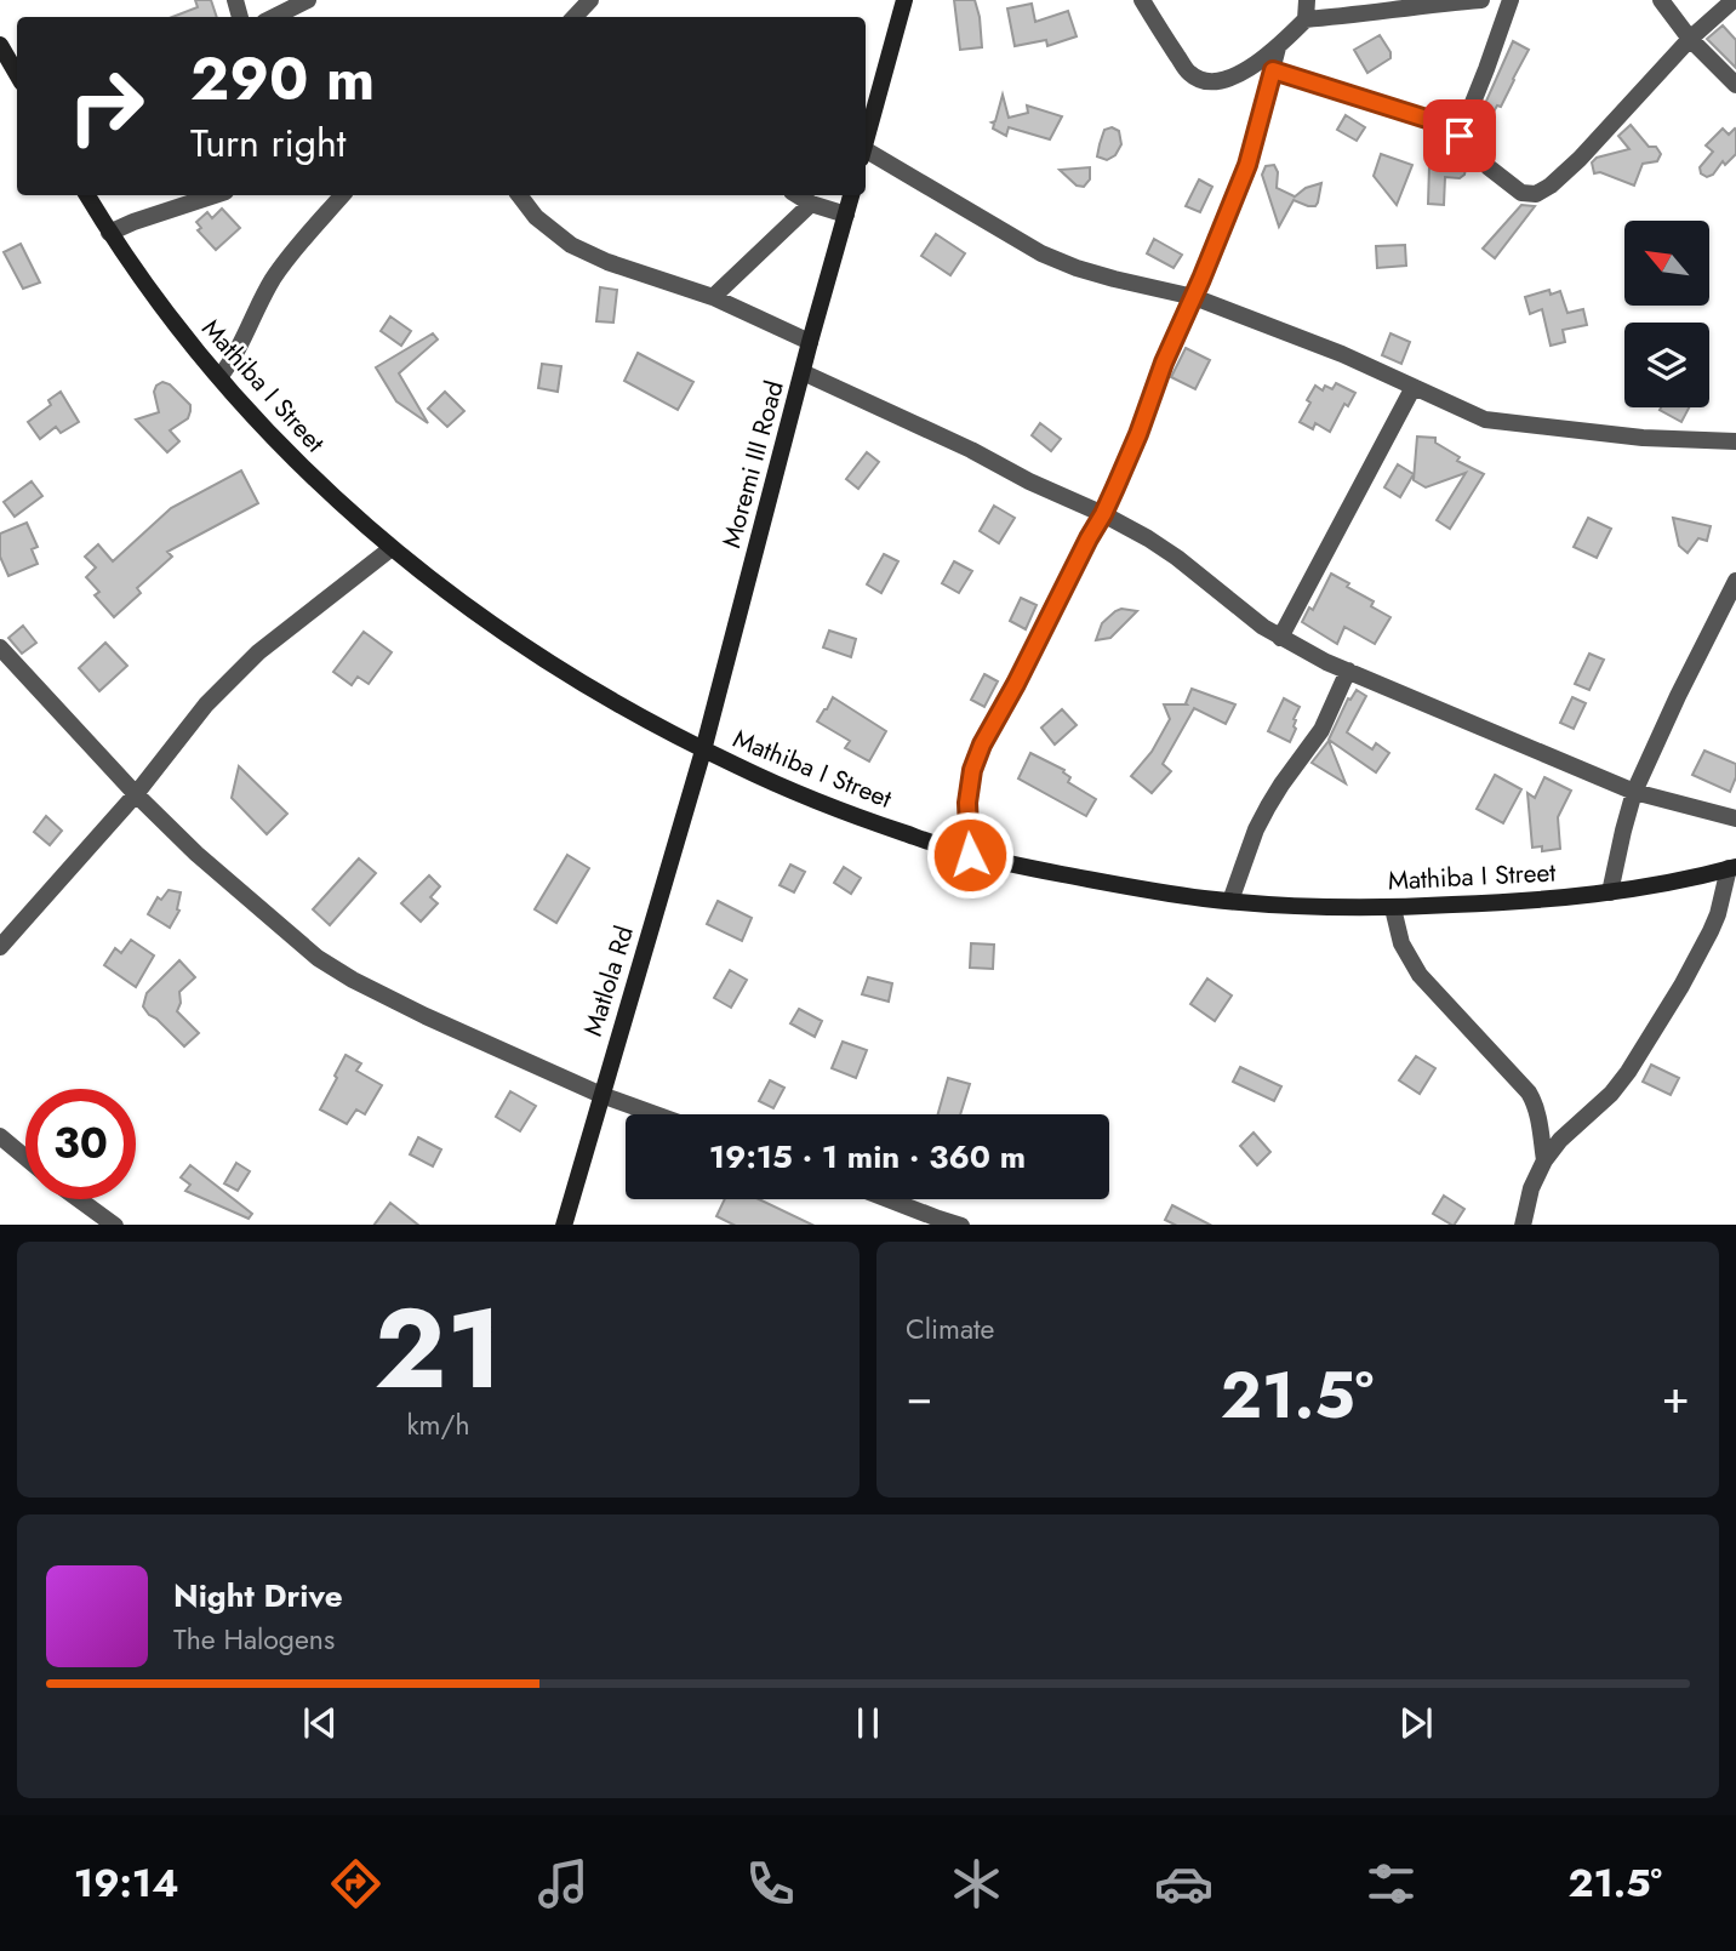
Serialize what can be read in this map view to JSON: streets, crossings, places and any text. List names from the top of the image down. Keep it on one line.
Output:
{"streets":{"street":["Mathiba I Street","Moremi III Road","Matlola Rd"]},"crossings":[["Mathiba I Street","Moremi III Road"],["Mathiba I Street","Matlola Rd"],["Moremi III Road","Matlola Rd"]],"north":"top left","page":{"turn":["290 m","Turn right"],"limit":"30","trip":"19:15 · 1 min · 360 m","tile":[["21","km/h"],"Climate"],"heat":["−","21.5°","+"],"song":["Night Drive","The Halogens"],"tabs":["19:14","21.5°"]}}
